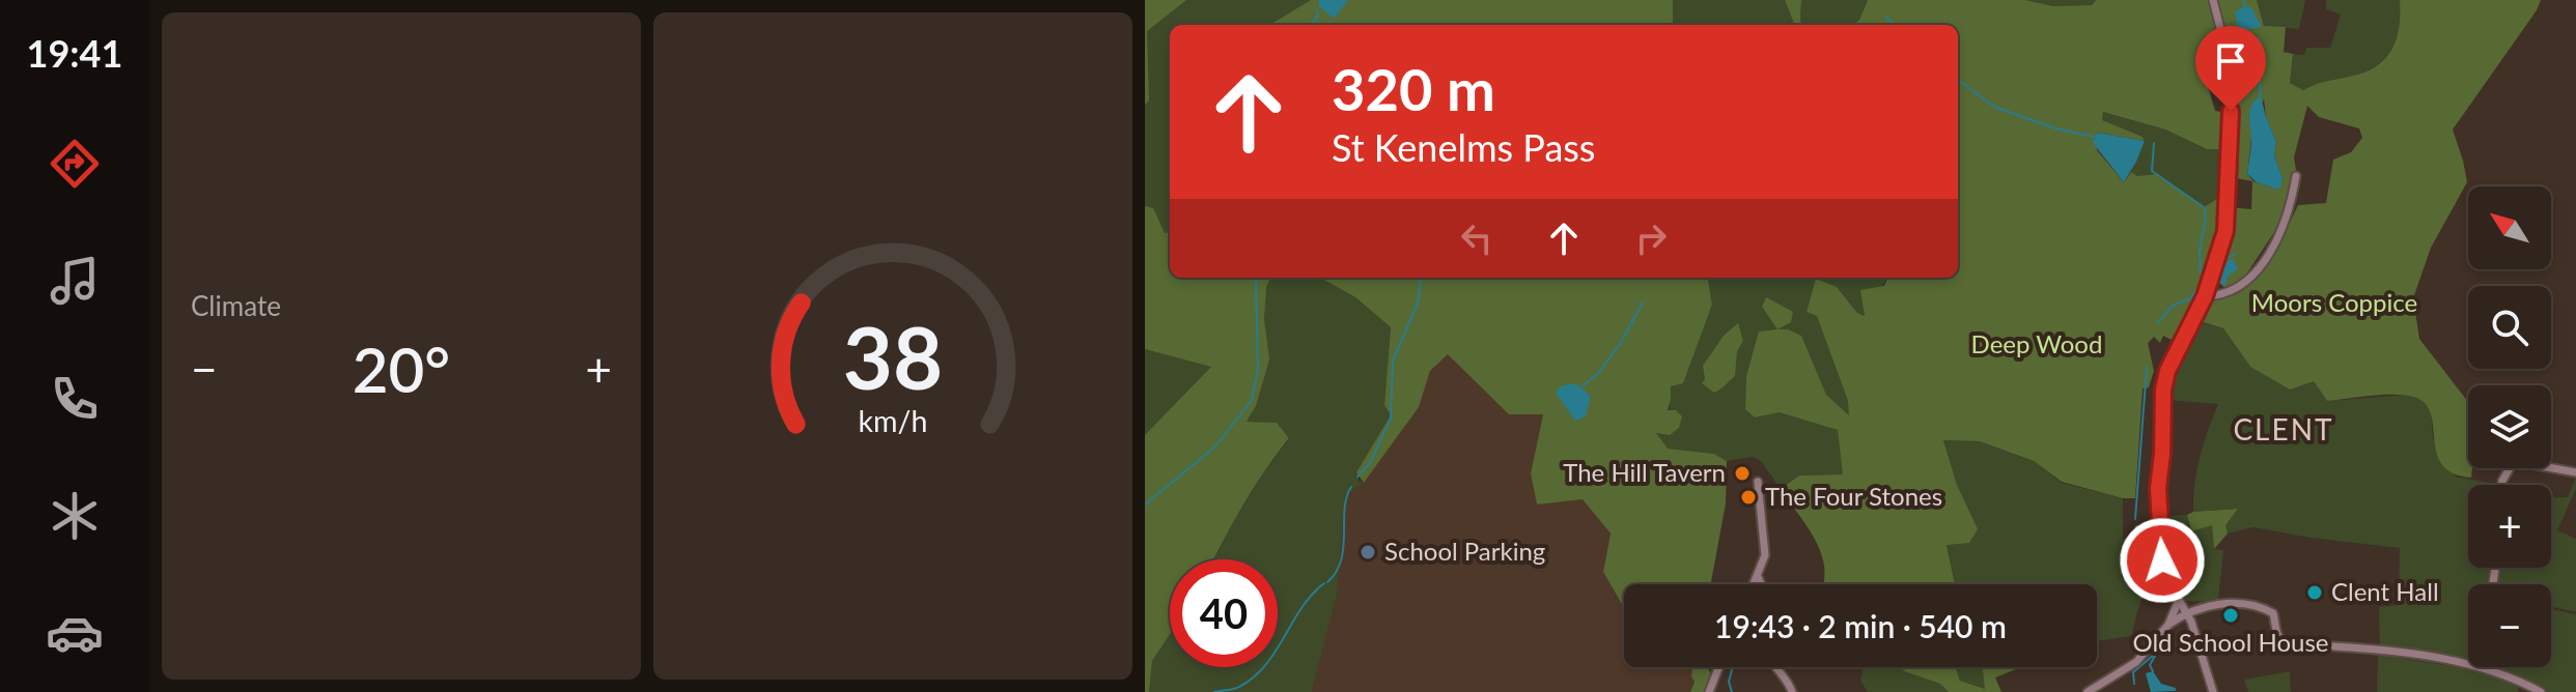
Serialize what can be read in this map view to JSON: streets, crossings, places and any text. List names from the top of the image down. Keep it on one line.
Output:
{"districts":["CLENT"],"parks":["Moors Coppice","Deep Wood"],"places":["The Hill Tavern","The Four Stones","School Parking","Clent Hall","Old School House"],"north":"top left","page":{"tabs":"19:41","tile":"Climate","turn":["320 m","St Kenelms Pass"],"map_buttons":["+","−"],"heat":["−","20°","+"],"limit":"40","trip":"19:43 · 2 min · 540 m","gauge":["38","km/h"]}}
